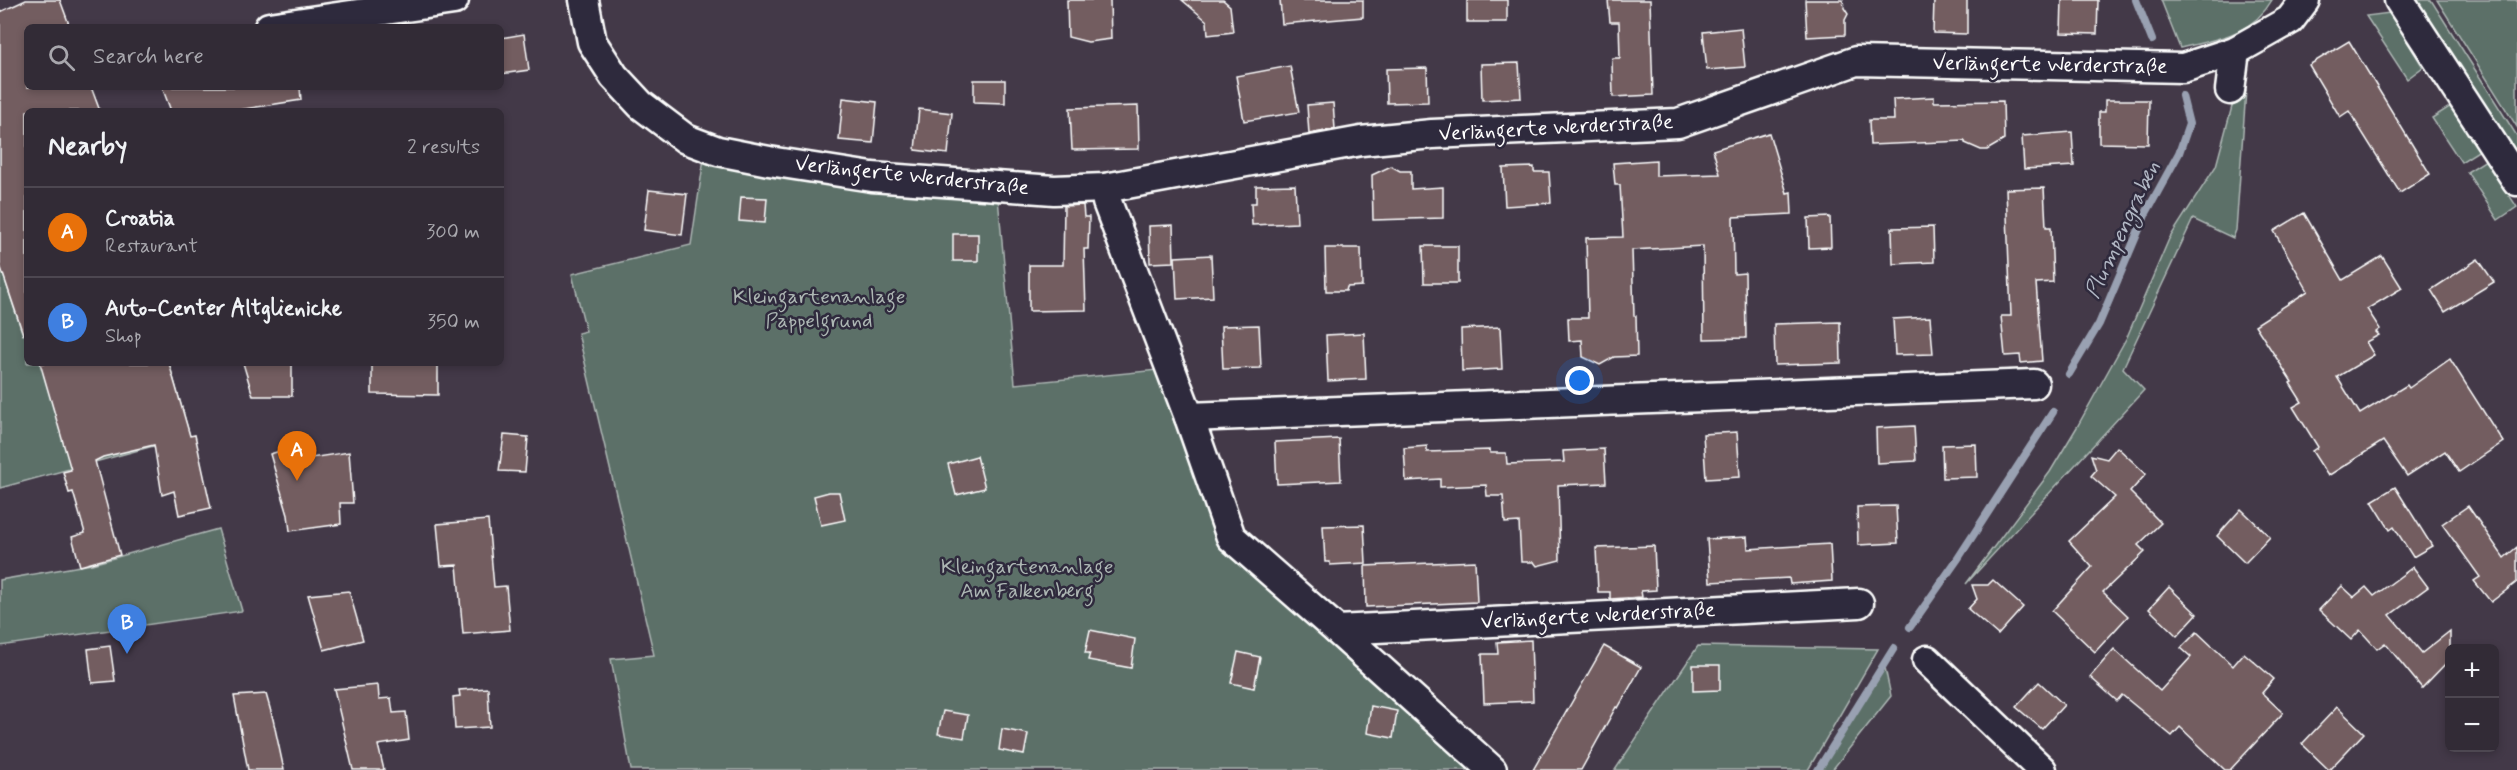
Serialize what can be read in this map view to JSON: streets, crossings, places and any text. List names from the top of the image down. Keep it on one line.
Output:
{"streets":{"street":["Verlängerte Werderstraße"]},"water":["Plumpengraben"],"parks":["Kleingartenanlage Pappelgrund","Kleingartenanlage Am Falkenberg"],"page":{"search":"Search here","heading":["Nearby","2 results"],"list":[{"mark":"A","name":"Croatia","note":"Restaurant","value":"300 m"},{"mark":"B","name":"Auto-Center Altglienicke","note":"Shop","value":"350 m"}],"pins":["A","B"],"map_buttons":["+","−"]}}
